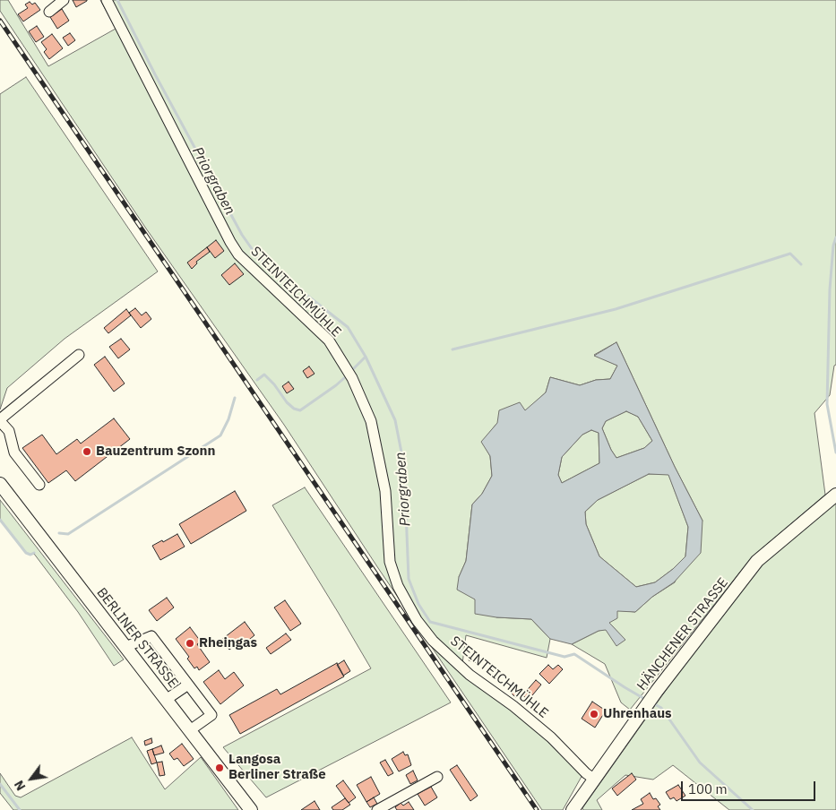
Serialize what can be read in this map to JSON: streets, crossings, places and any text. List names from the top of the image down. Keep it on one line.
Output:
{"streets":{"main road":["HÄNCHENER STRASSE","BERLINER STRASSE"],"street":["STEINTEICHMÜHLE"]},"crossings":[["STEINTEICHMÜHLE","HÄNCHENER STRASSE"]],"water":["Priorgraben"],"places":["Bauzentrum Szonn","Rheingas","Uhrenhaus","Langosa Berliner Straße"],"scale_bar":"100 m","north":"bottom left"}
